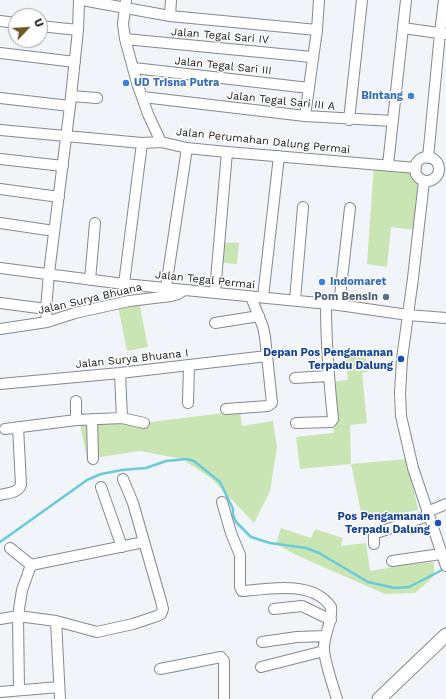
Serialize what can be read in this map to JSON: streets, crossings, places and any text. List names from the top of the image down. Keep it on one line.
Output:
{"streets":{"street":["Jalan Tegal Sari IV","Jalan Tegal Sari III","Jalan Tegal Sari III A","Jalan Perumahan Dalung Permai","Jalan Tegal Permai","Jalan Surya Bhuana","Jalan Surya Bhuana I"]},"crossings":[["Jalan Tegal Sari IV","Jalan Perumahan Dalung Permai"],["Jalan Tegal Sari III","Jalan Perumahan Dalung Permai"],["Jalan Tegal Sari III A","Jalan Perumahan Dalung Permai"],["Jalan Tegal Permai","Jalan Surya Bhuana"]],"places":["UD Trisna Putra","Bintang","Indomaret","Pom Bensin","Depan Pos Pengamanan Terpadu Dalung","Pos Pengamanan Terpadu Dalung"],"north":"top right"}
